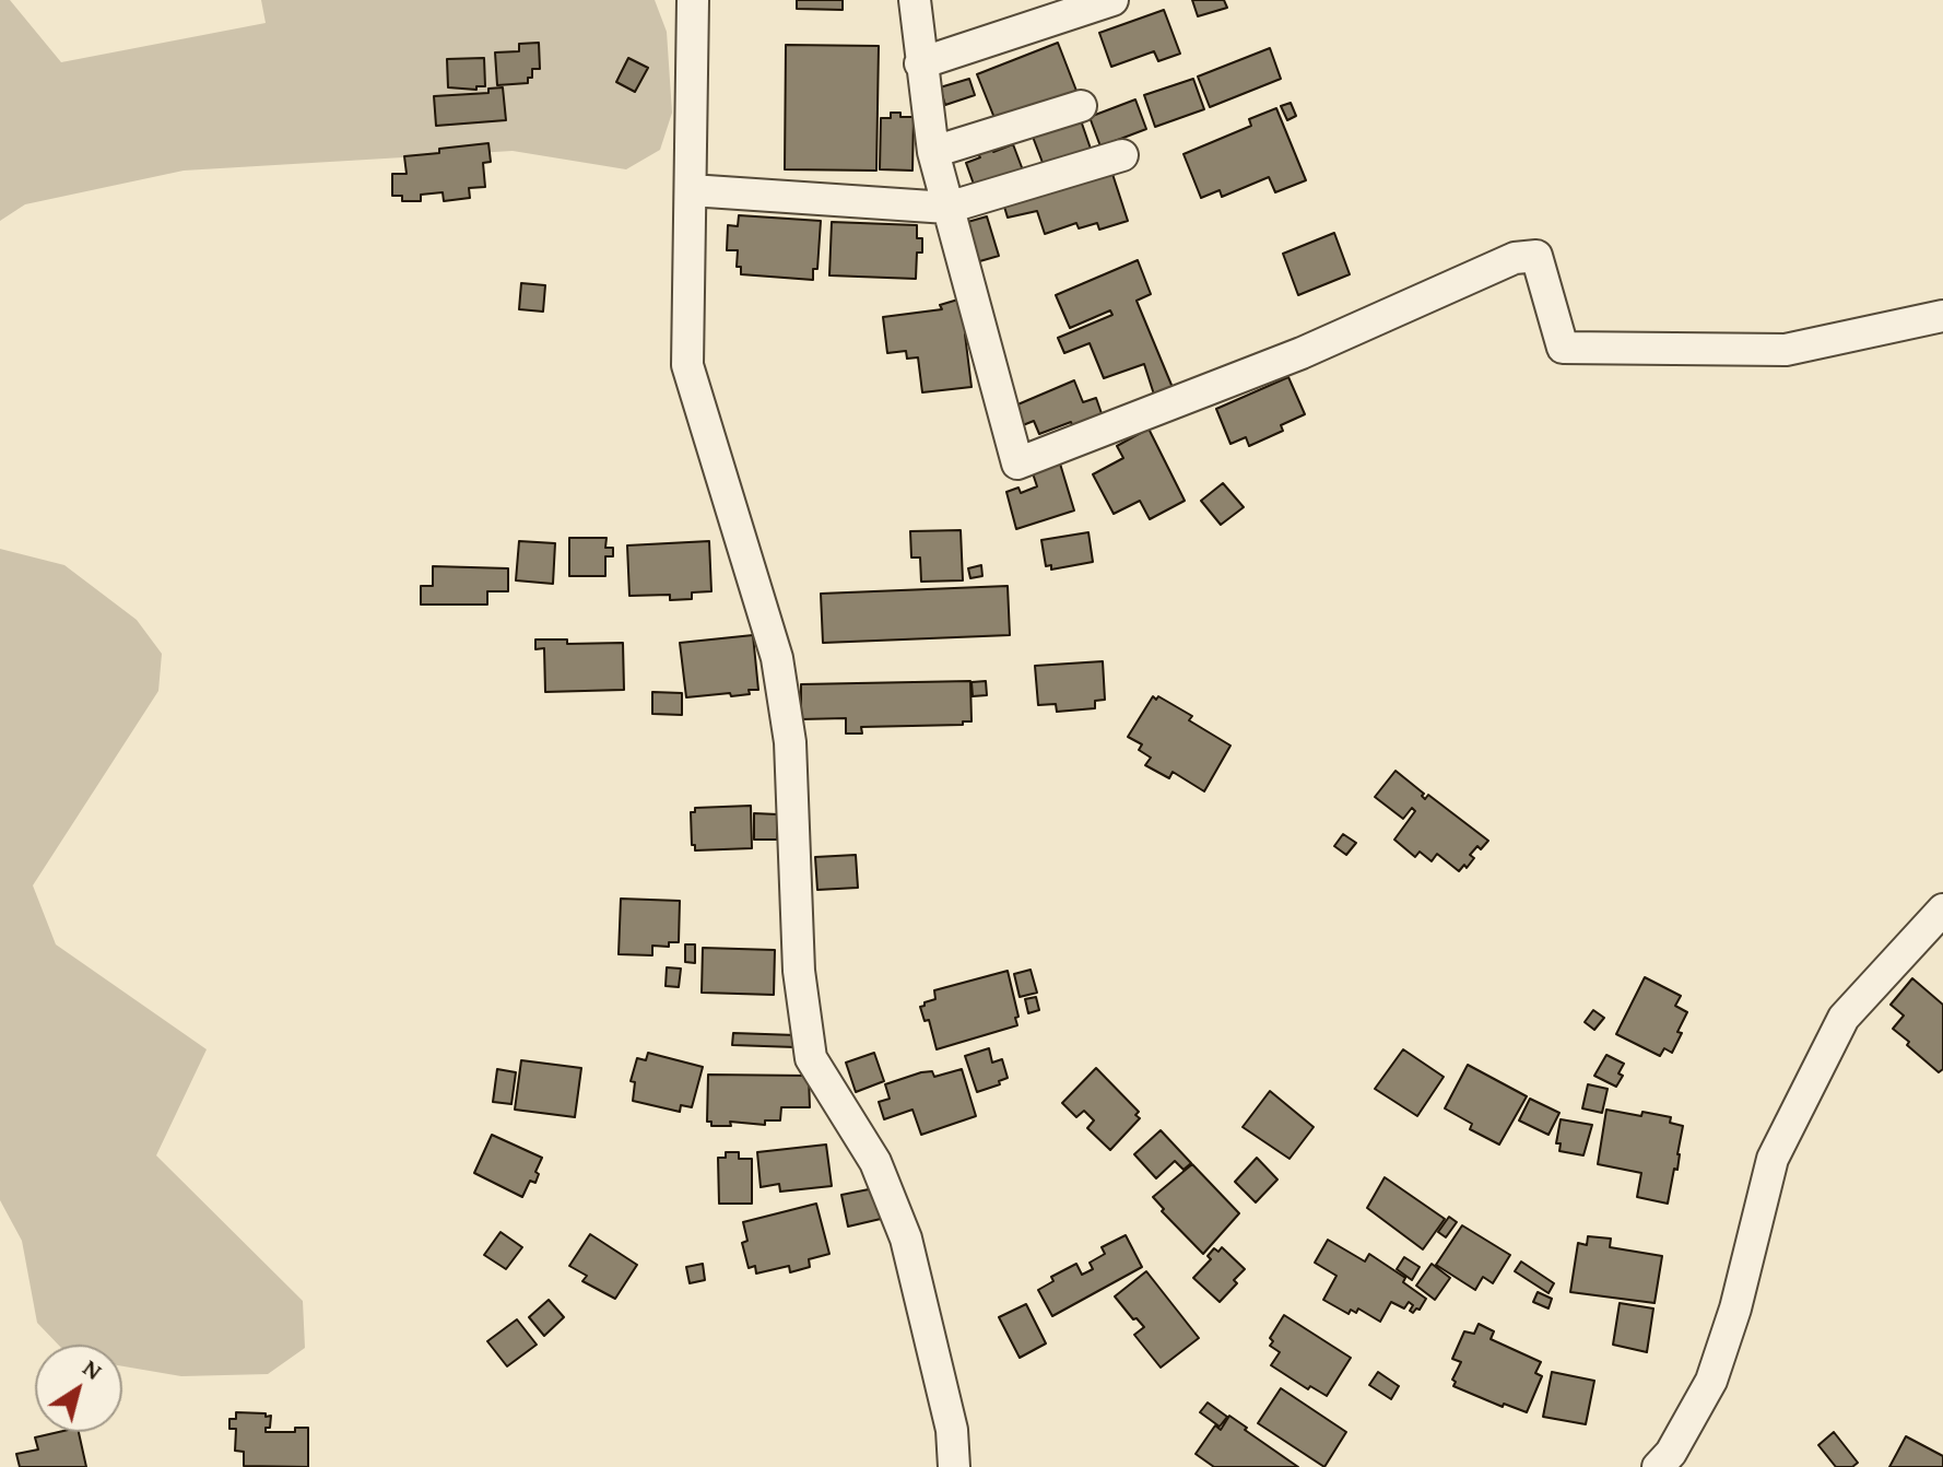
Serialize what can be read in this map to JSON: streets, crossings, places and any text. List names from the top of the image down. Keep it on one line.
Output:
{"north":"top right"}
